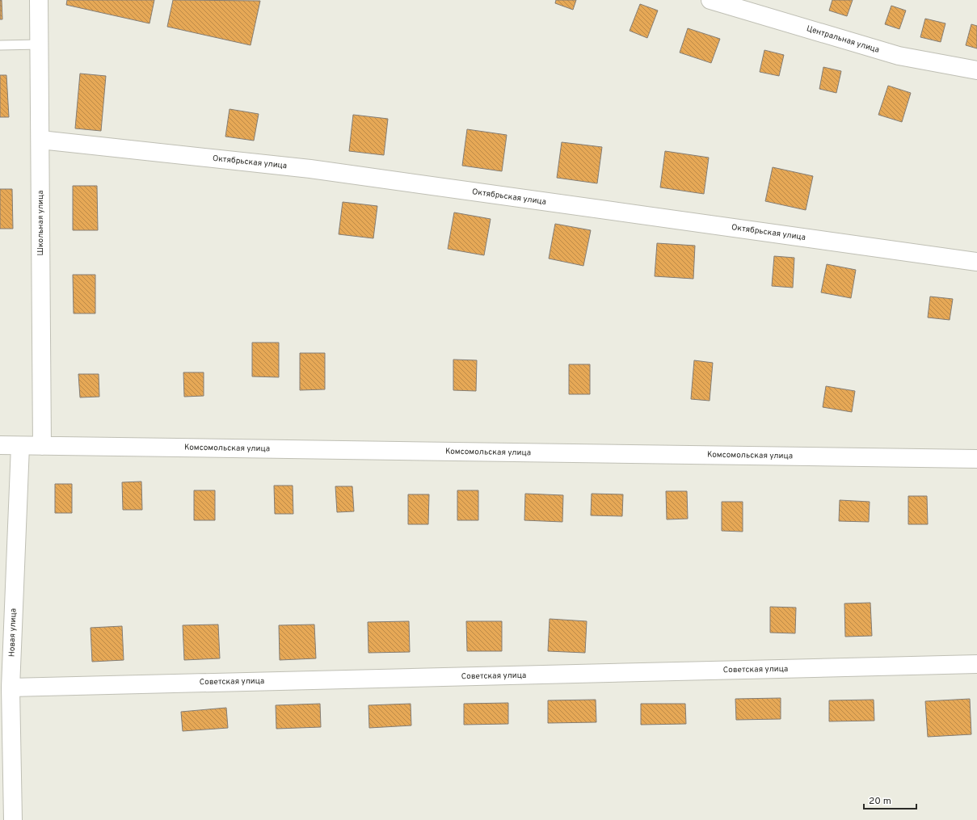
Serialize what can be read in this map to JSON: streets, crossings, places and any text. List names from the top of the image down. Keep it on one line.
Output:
{"streets":{"street":["Центральная улица","Октябрьская улица","Школьная улица","Комсомольская улица","Новая улица","Советская улица"]},"crossings":[["Октябрьская улица","Школьная улица"],["Школьная улица","Комсомольская улица"],["Комсомольская улица","Новая улица"],["Новая улица","Советская улица"]],"scale_bar":"20 m"}
